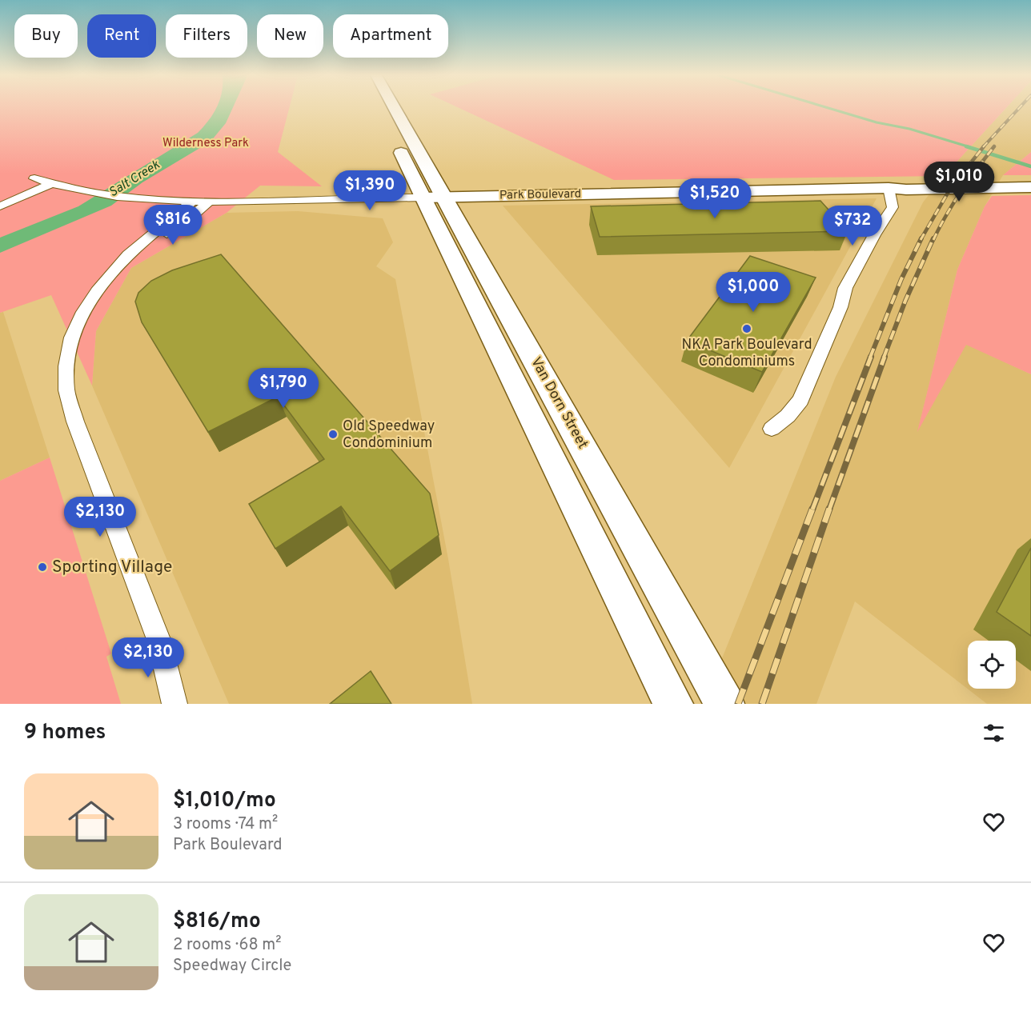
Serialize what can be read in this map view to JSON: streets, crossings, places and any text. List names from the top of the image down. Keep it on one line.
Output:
{"streets":{"main road":["Park Boulevard","Van Dorn Street"]},"crossings":[["Park Boulevard","Van Dorn Street"]],"water":["Salt Creek"],"parks":["Wilderness Park"],"places":["NKA Park Boulevard Condominiums","Old Speedway Condominium","Sporting Village"],"page":{"chip":["Buy","Rent","Filters","New","Apartment"],"price":["$1,010","$1,390","$1,520","$816","$732","$1,000","$1,790","$2,130","$2,130"],"heading":"9 homes","list":[{"name":"$1,010/mo","note":"3 rooms · 74 m² · Park Boulevard"},{"name":"$816/mo","note":"2 rooms · 68 m² · Speedway Circle"}]}}
